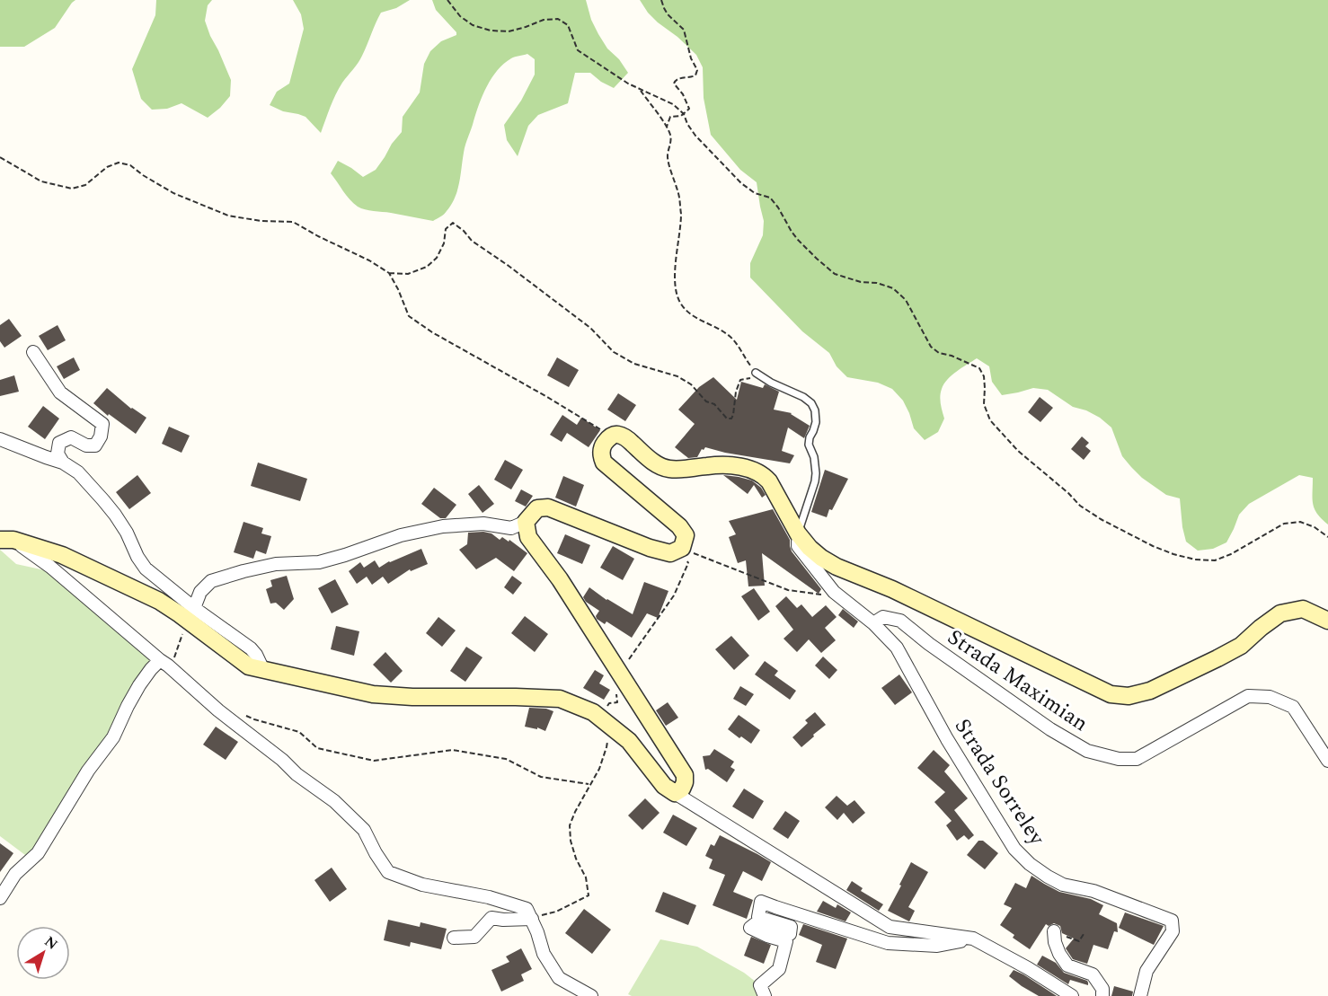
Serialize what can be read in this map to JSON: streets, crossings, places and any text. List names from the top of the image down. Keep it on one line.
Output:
{"streets":{"street":["Strada Maximian","Strada Sorreley"]},"crossings":[["Strada Maximian","Strada Sorreley"]],"north":"top right"}
